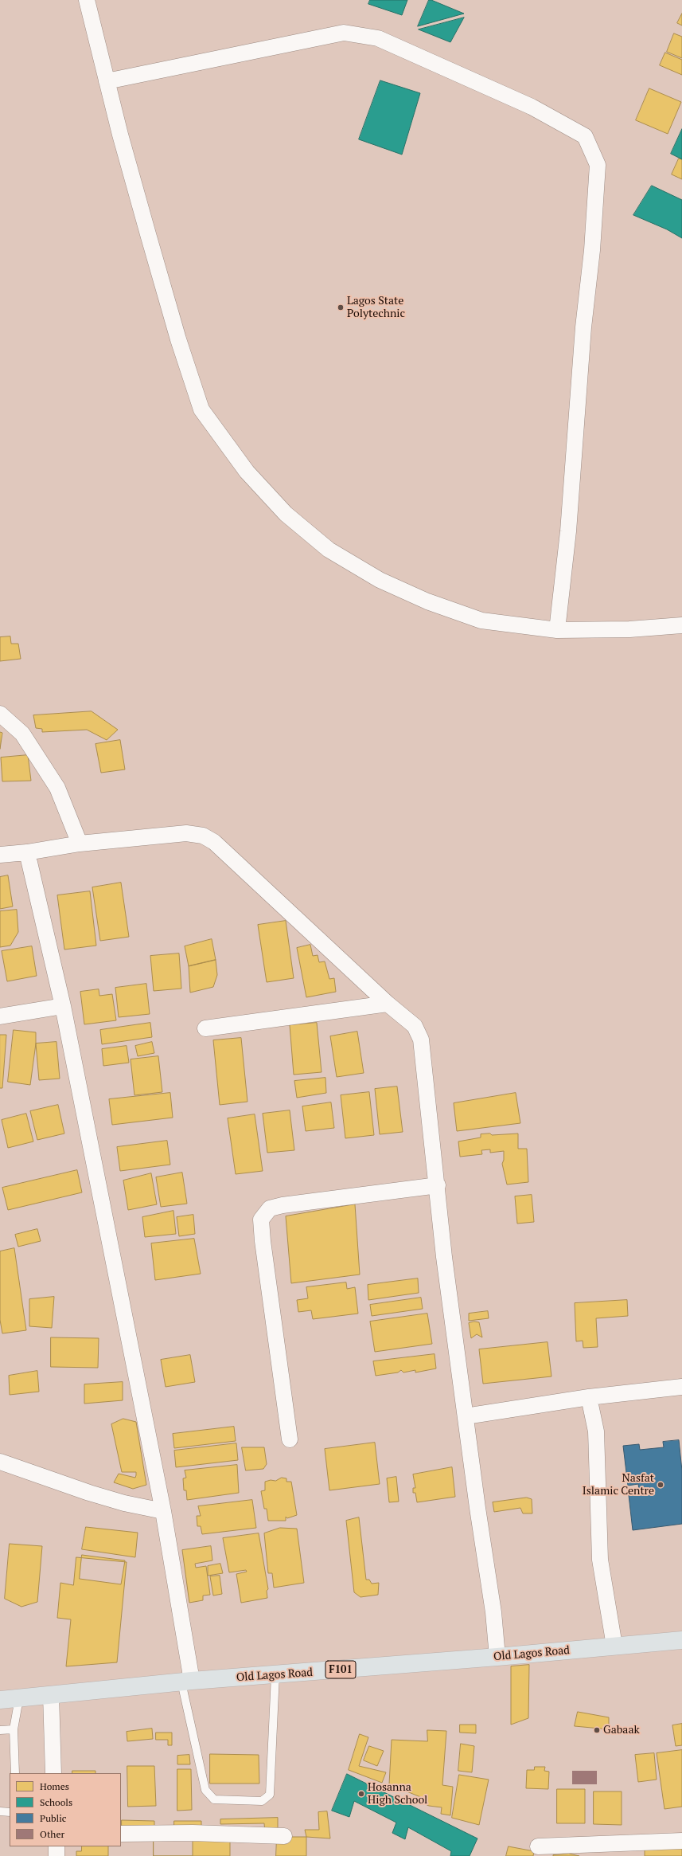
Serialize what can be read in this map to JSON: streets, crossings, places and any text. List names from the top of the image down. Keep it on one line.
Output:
{"streets":{"main road":["Old Lagos Road","F101"]},"places":["Lagos State Polytechnic","Nasfat Islamic Centre","Gabaak","Hosanna High School"],"legend":["Homes","Schools","Public","Other"]}
